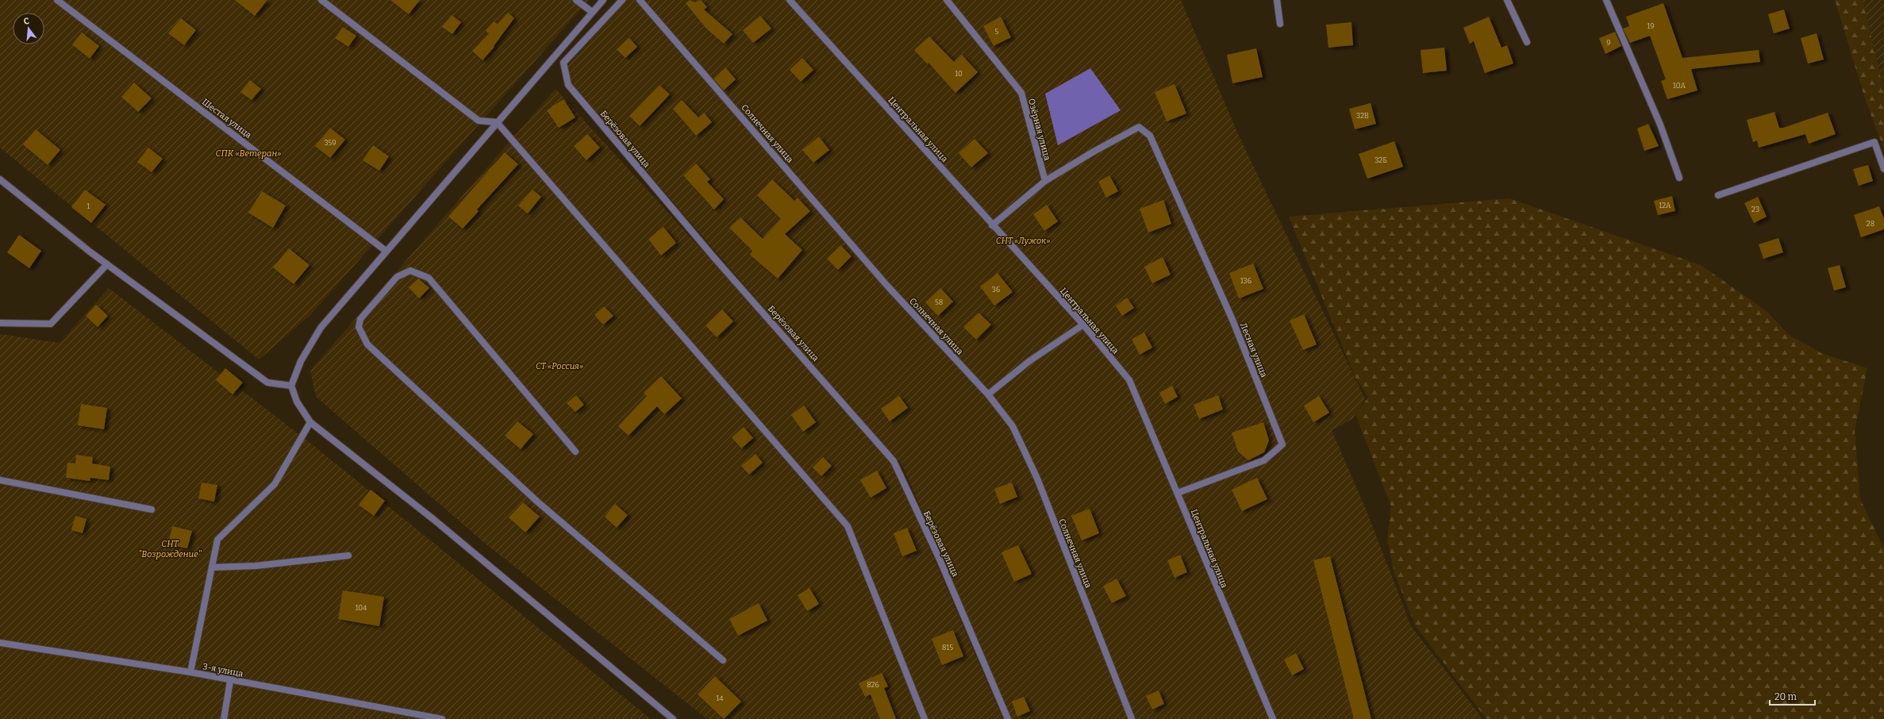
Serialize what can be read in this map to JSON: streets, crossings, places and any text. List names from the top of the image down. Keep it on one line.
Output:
{"streets":{"street":["Шестая улица","Центральная улица","Озёрная улица","Солнечная улица","Берёзовая улица","Лесная улица","3-я улица"]},"crossings":[["Центральная улица","Лесная улица"],["Озёрная улица","Лесная улица"]],"parks":["СПК «Ветеран»","СНТ «Лужок»","СТ «Россия»","СНТ \"Возрождение\""],"house_numbers":["19","5","9","10","10А","32В","359","32Б","12А","1","23","28","136","36","58","104","815","826","14"],"scale_bar":"20 m","north":"top"}
